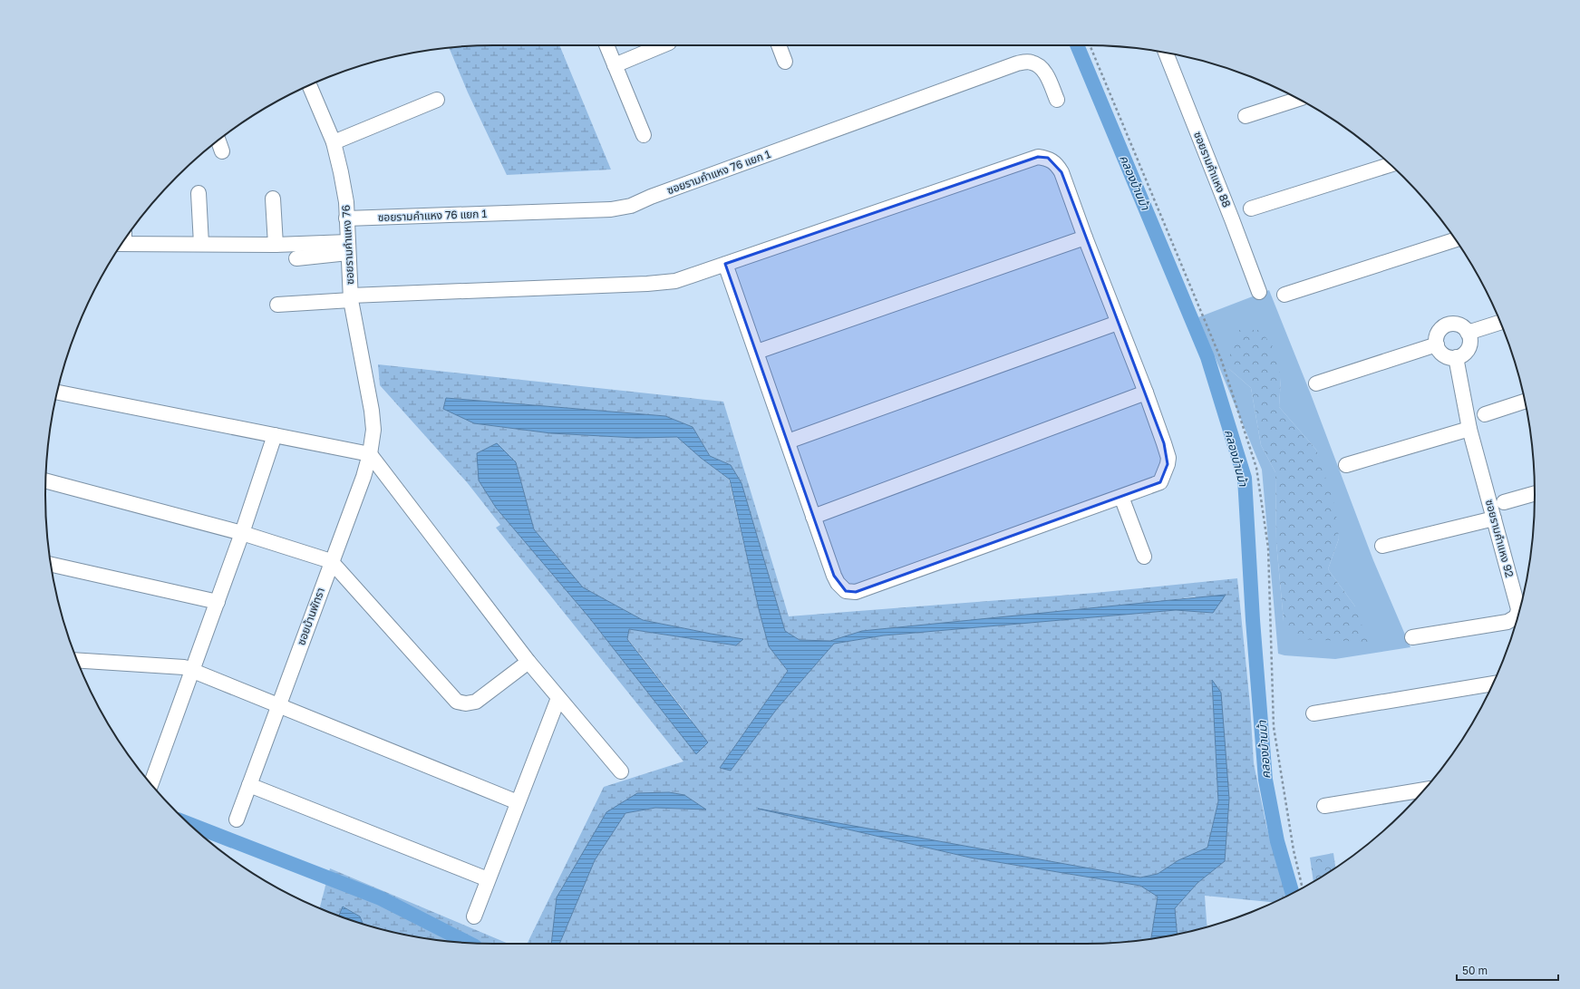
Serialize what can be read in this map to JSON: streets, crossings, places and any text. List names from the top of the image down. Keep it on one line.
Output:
{"streets":{"street":["ซอยรามคำแหง 88","ซอยรามคำแหง 76 แยก 1","ซอยรามคำแหง 76","ซอยรามคําแหง 92","ซอยบ้านพัทรา"]},"crossings":[["ซอยรามคำแหง 76 แยก 1","ซอยรามคำแหง 76"],["ซอยรามคำแหง 76","ซอยบ้านพัทรา"]],"water":["คลองบ้านม้า"],"scale_bar":"50 m"}
